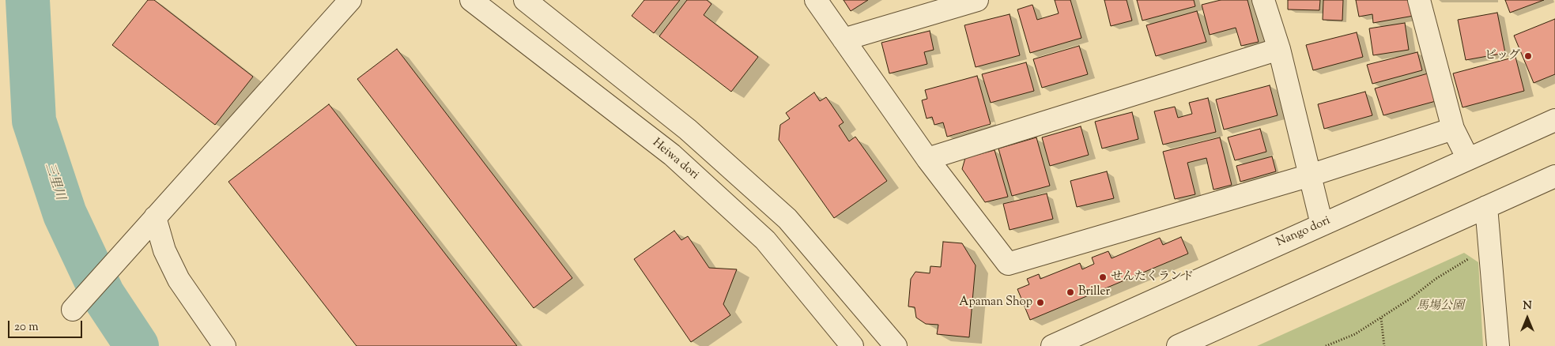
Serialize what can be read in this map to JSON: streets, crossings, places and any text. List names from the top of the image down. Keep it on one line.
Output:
{"streets":{"street":["Heiwa dori","Nango dori"]},"water":["三里川"],"parks":["馬場公園"],"places":["ビッグ","せんたくランド","Briller","Apaman Shop"],"scale_bar":"20 m","north":"top"}
